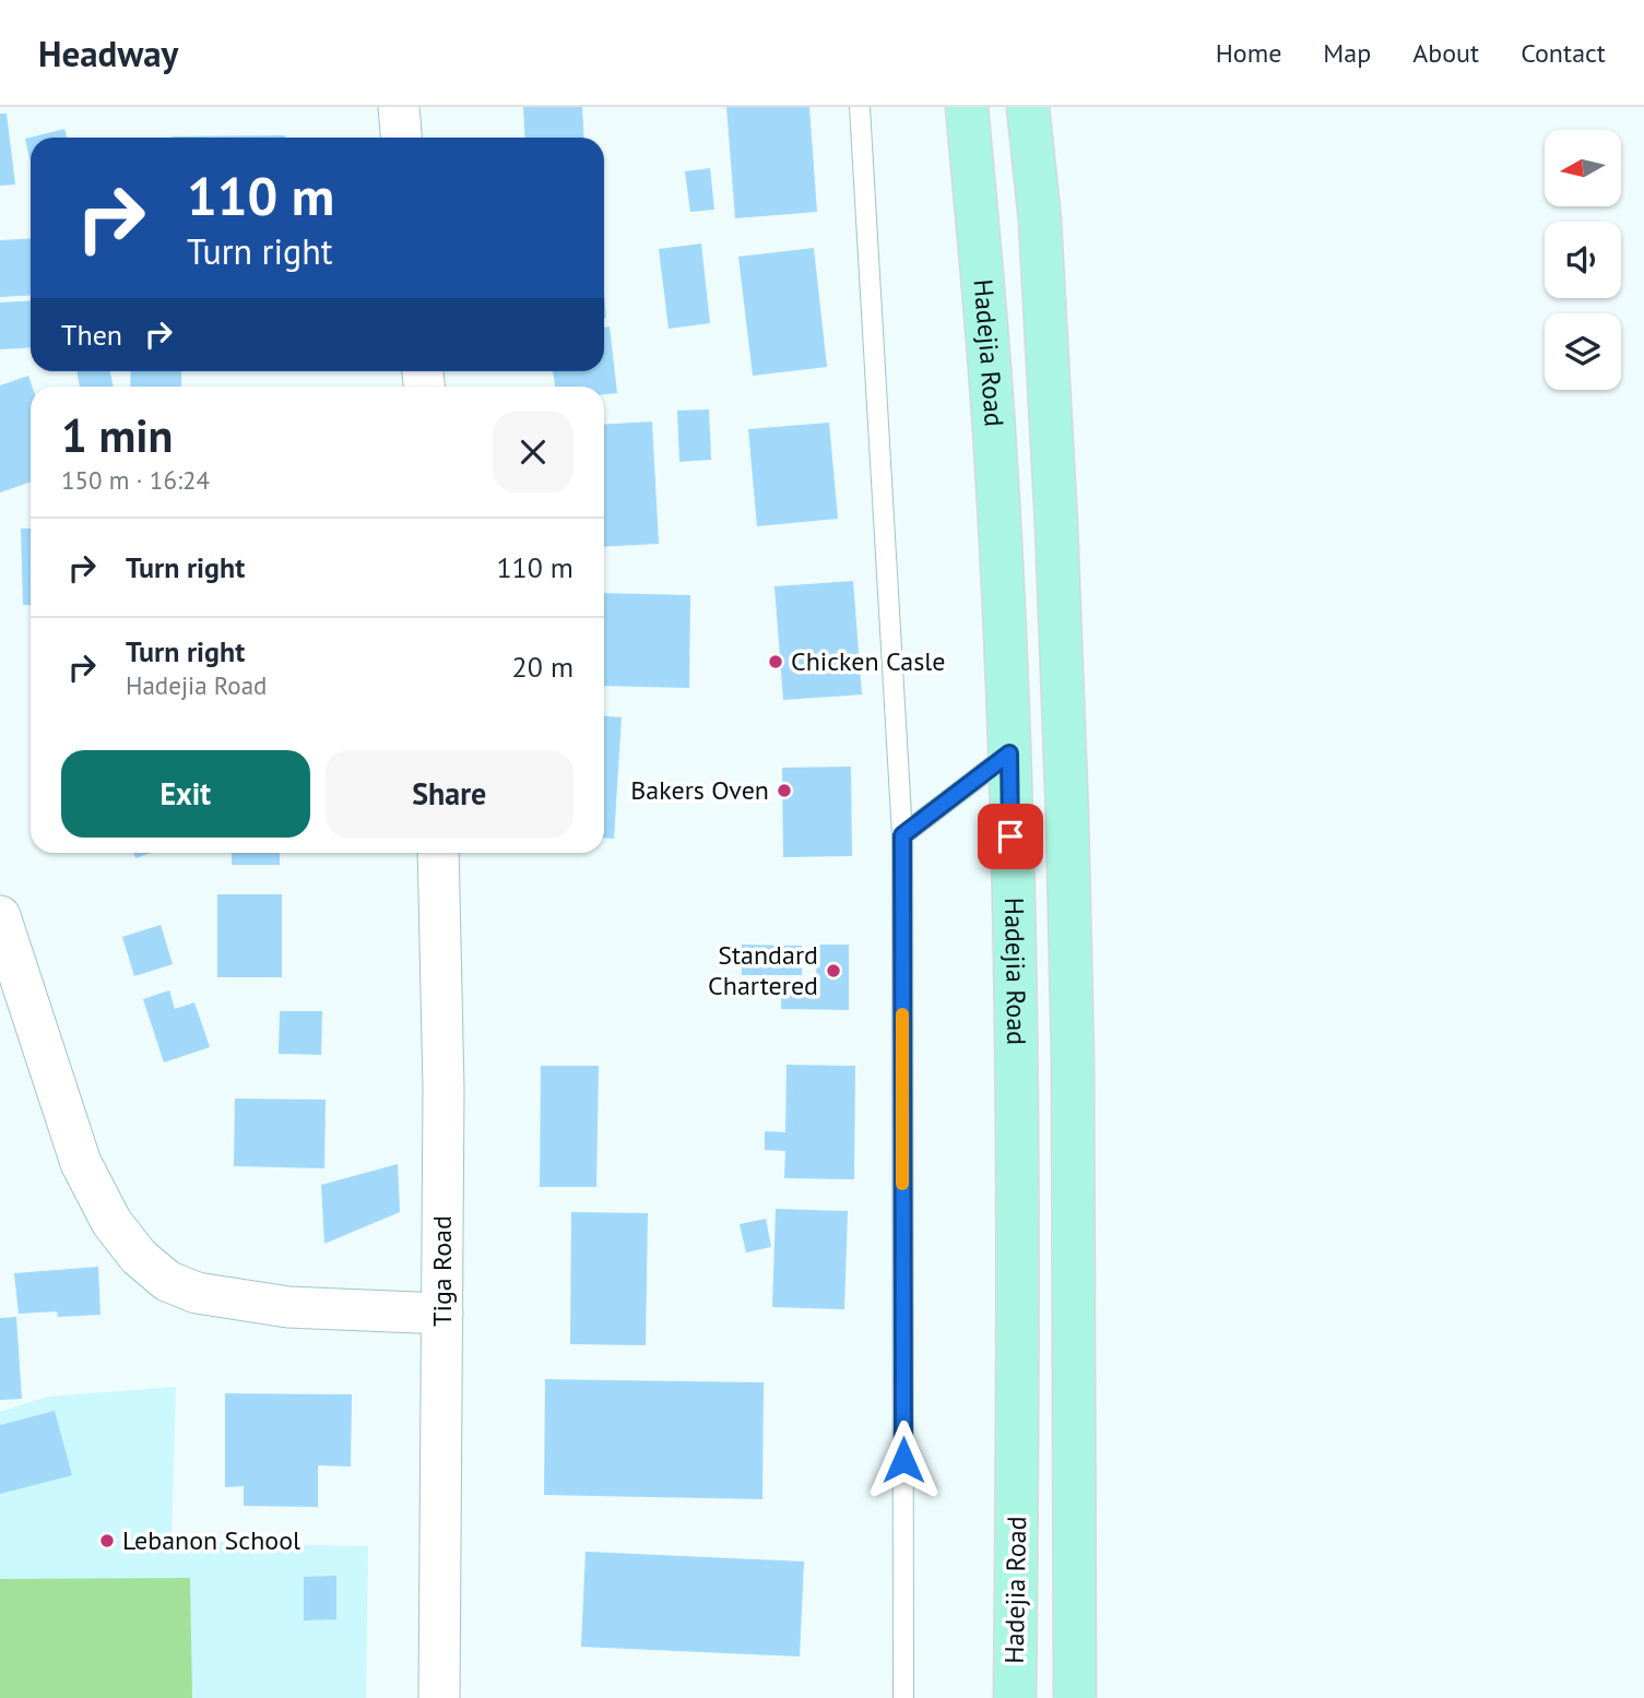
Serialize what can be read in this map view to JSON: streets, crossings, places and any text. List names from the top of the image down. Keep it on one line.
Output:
{"streets":{"main road":["Hadejia Road"],"street":["Tiga Road"]},"places":["Chicken Casle","Bakers Oven","Standard Chartered","Lebanon School"],"north":"left","page":{"header":"Headway","nav":["Home","Map","About","Contact"],"turn":["110 m","Turn right"],"then":"Then","heading":["1 min","150 m · 16:24"],"list":[{"name":"Turn right","value":"110 m"},{"name":"Turn right","note":"Hadejia Road","value":"20 m"}],"buttons":["Exit","Share"]}}
